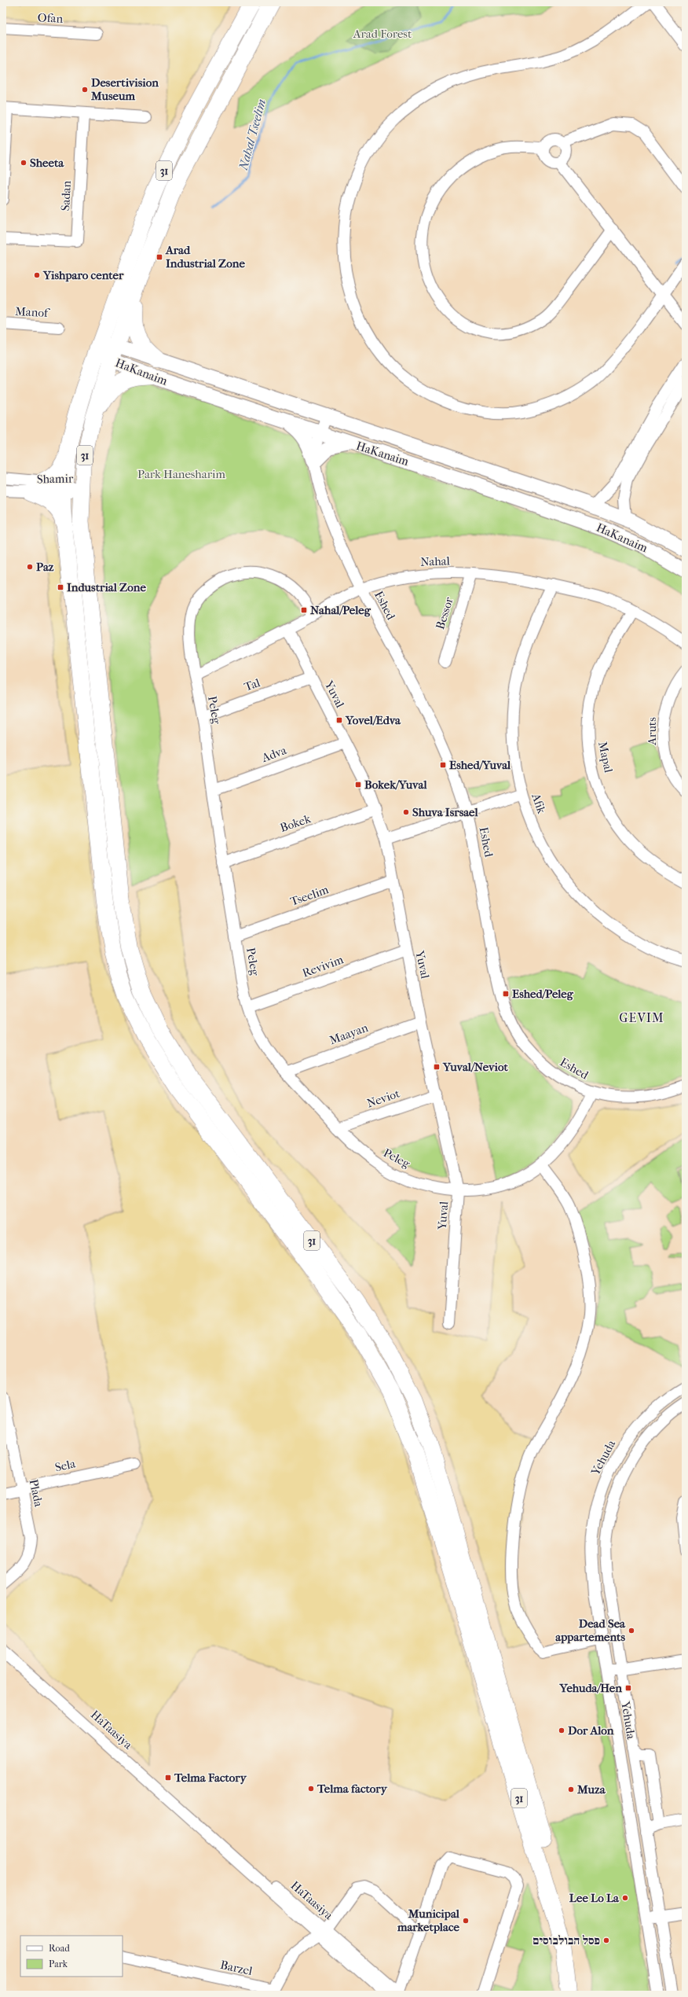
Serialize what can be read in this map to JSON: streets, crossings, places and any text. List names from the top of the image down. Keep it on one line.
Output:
{"streets":{"highway":["31"],"main road":["HaKanaim"],"street":["Ofan","Sadan","Manof","Shamir","Nahal","Eshed","Bessor","Tal","Yuval","Peleg","Aruts","Adva","Mapal","Afik","Bokek","Tseelim","Revivim","Maayan","Neviot","Yehuda","Sela","Plada","HaTaasiya","Barzel"]},"crossings":[["31","HaKanaim"],["31","Shamir"],["HaKanaim","Eshed"],["Nahal","Eshed"],["Nahal","Bessor"],["Nahal","Yuval"],["Nahal","Peleg"],["Nahal","Mapal"],["Nahal","Afik"],["Eshed","Peleg"],["Tal","Yuval"],["Tal","Peleg"],["Yuval","Peleg"],["Yuval","Adva"],["Yuval","Bokek"],["Yuval","Tseelim"],["Yuval","Revivim"],["Yuval","Maayan"],["Yuval","Neviot"],["Peleg","Adva"],["Peleg","Bokek"],["Peleg","Tseelim"],["Peleg","Revivim"],["Peleg","Maayan"],["Peleg","Neviot"],["Sela","Plada"],["HaTaasiya","Barzel"]],"districts":["GEVIM"],"water":["Nahal Tseelim"],"parks":["Arad Forest","Park Hanesharim"],"places":{"other":["Desertivision Museum","Sheeta","Yishparo center","Paz","Shuva Isrsael","Dead Sea appartements","Dor Alon","Telma factory","Muza","Lee Lo La","Municipal marketplace","פסל הבולבוסים"],"transit":["Arad Industrial Zone","Industrial Zone","Nahal/Peleg","Yovel/Edva","Eshed/Yuval","Bokek/Yuval","Eshed/Peleg","Yuval/Neviot","Yehuda/Hen","Telma Factory"]},"legend":["Road","Park"]}
